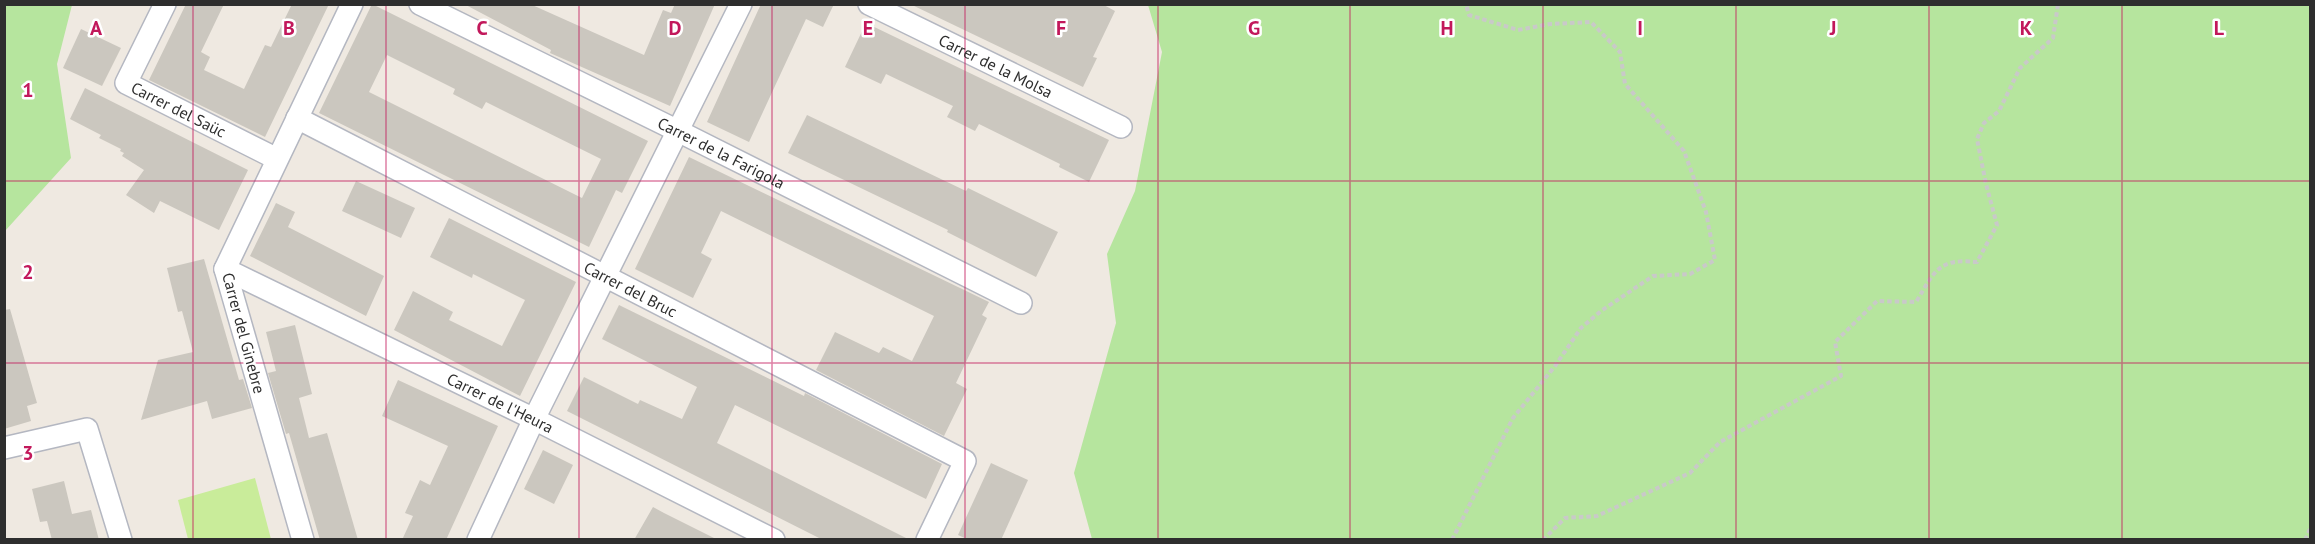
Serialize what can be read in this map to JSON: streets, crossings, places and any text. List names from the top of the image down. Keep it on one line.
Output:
{"streets":{"street":["Carrer de la Molsa","Carrer del Saüc","Carrer de la Farigola","Carrer del Bruc","Carrer del Ginebre","Carrer de l'Heura"]},"crossings":[["Carrer del Saüc","Carrer del Ginebre"],["Carrer del Bruc","Carrer del Ginebre"],["Carrer del Ginebre","Carrer de l'Heura"]],"grid":{"columns":["A","B","C","D","E","F","G","H","I","J","K","L"],"rows":["1","2","3"]}}
